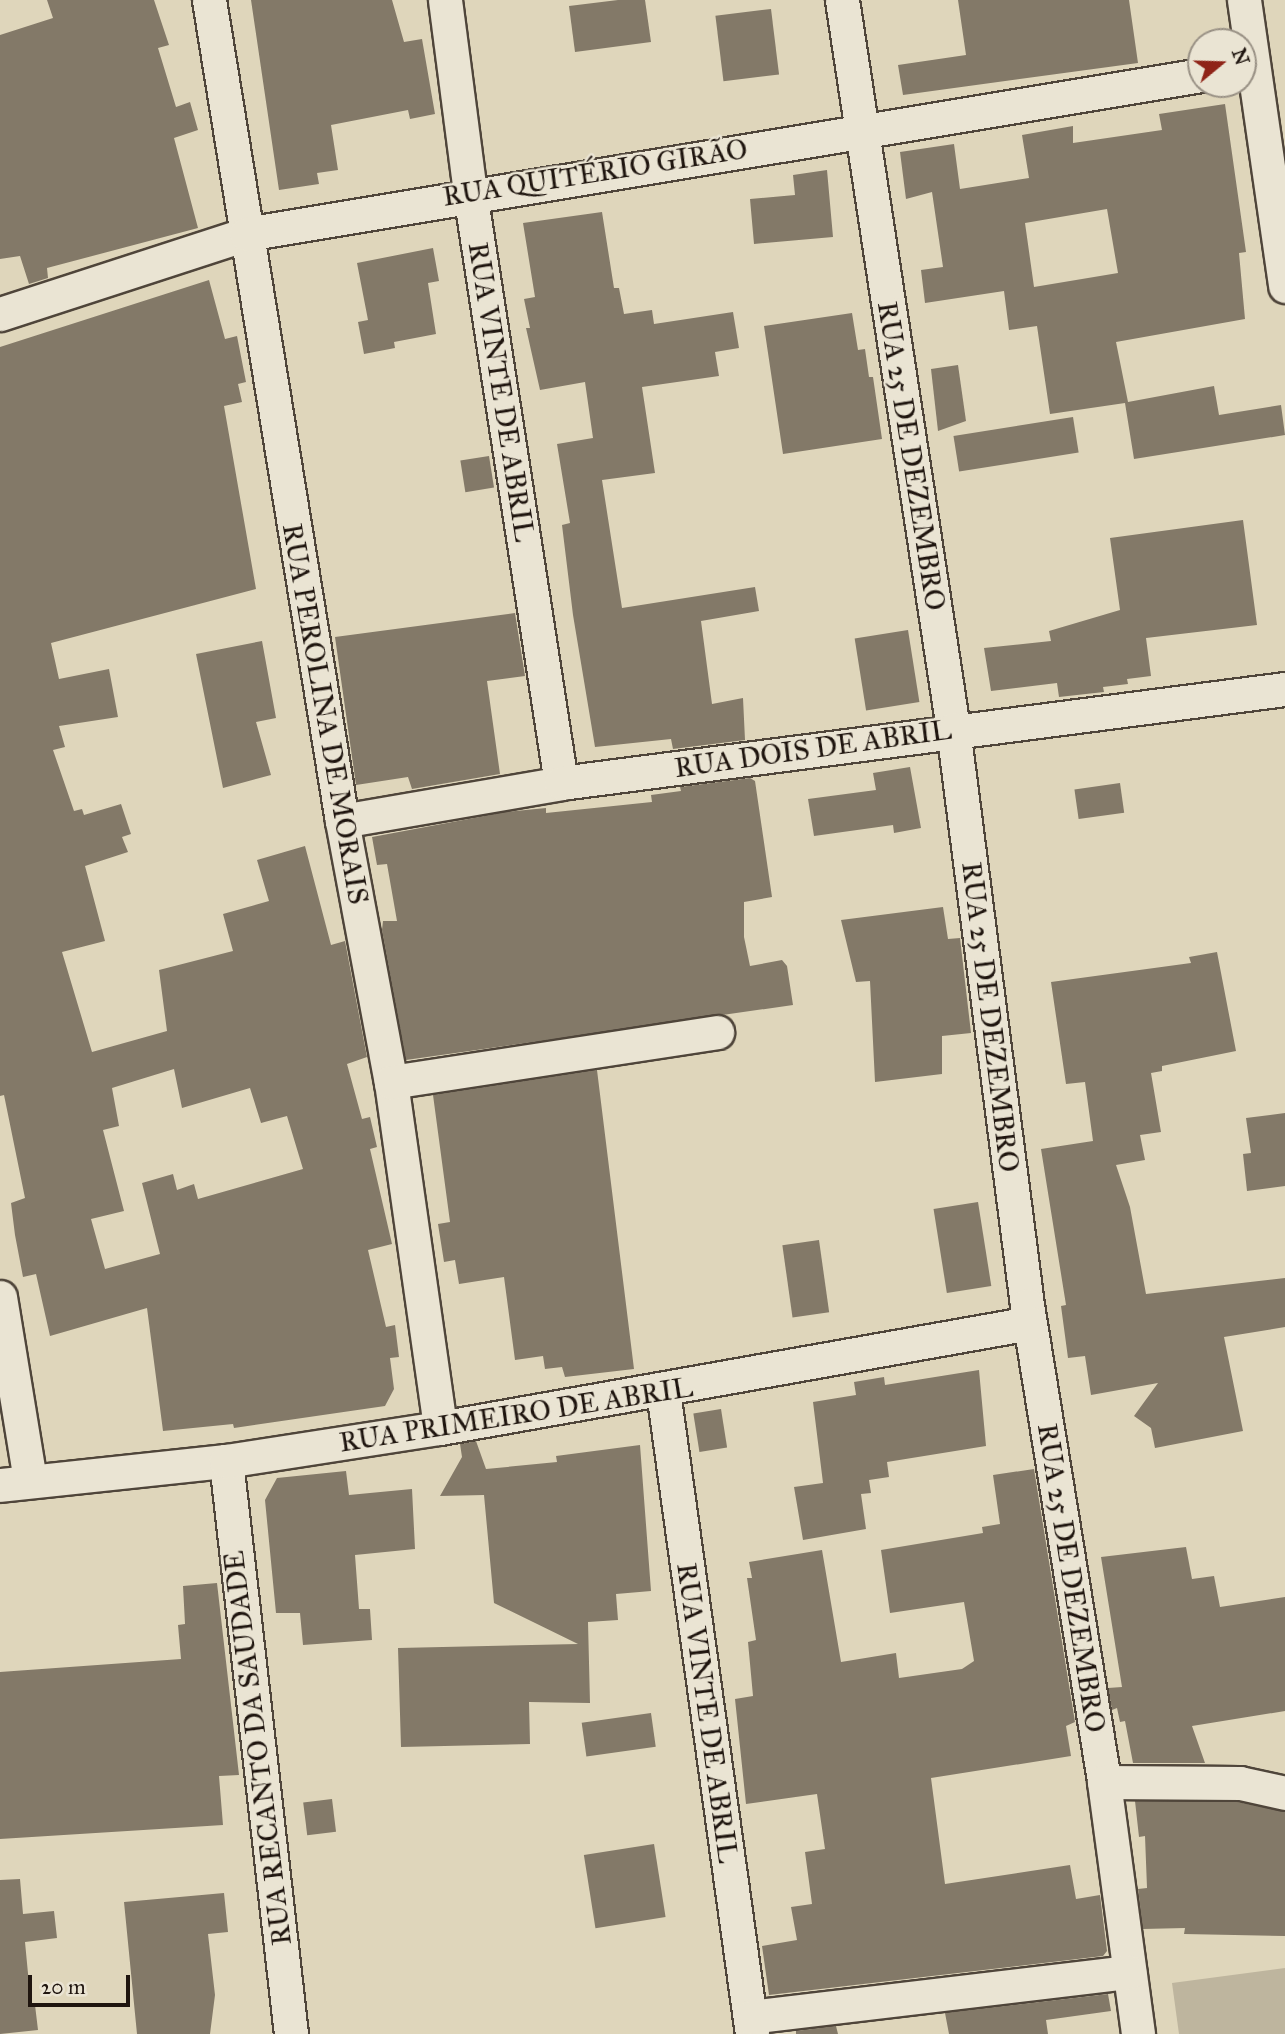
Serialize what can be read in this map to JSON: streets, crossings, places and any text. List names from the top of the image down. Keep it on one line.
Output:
{"streets":{"street":["RUA QUITÉRIO GIRÃO","RUA VINTE DE ABRIL","RUA 25 DE DEZEMBRO","RUA PEROLINA DE MORAIS","RUA DOIS DE ABRIL","RUA PRIMEIRO DE ABRIL","RUA RECANTO DA SAUDADE"]},"crossings":[["RUA QUITÉRIO GIRÃO","RUA VINTE DE ABRIL"],["RUA QUITÉRIO GIRÃO","RUA 25 DE DEZEMBRO"],["RUA QUITÉRIO GIRÃO","RUA PEROLINA DE MORAIS"],["RUA VINTE DE ABRIL","RUA DOIS DE ABRIL"],["RUA VINTE DE ABRIL","RUA PRIMEIRO DE ABRIL"],["RUA 25 DE DEZEMBRO","RUA DOIS DE ABRIL"],["RUA 25 DE DEZEMBRO","RUA PRIMEIRO DE ABRIL"],["RUA PEROLINA DE MORAIS","RUA DOIS DE ABRIL"],["RUA PEROLINA DE MORAIS","RUA PRIMEIRO DE ABRIL"],["RUA PRIMEIRO DE ABRIL","RUA RECANTO DA SAUDADE"]],"scale_bar":"20 m","north":"right"}
